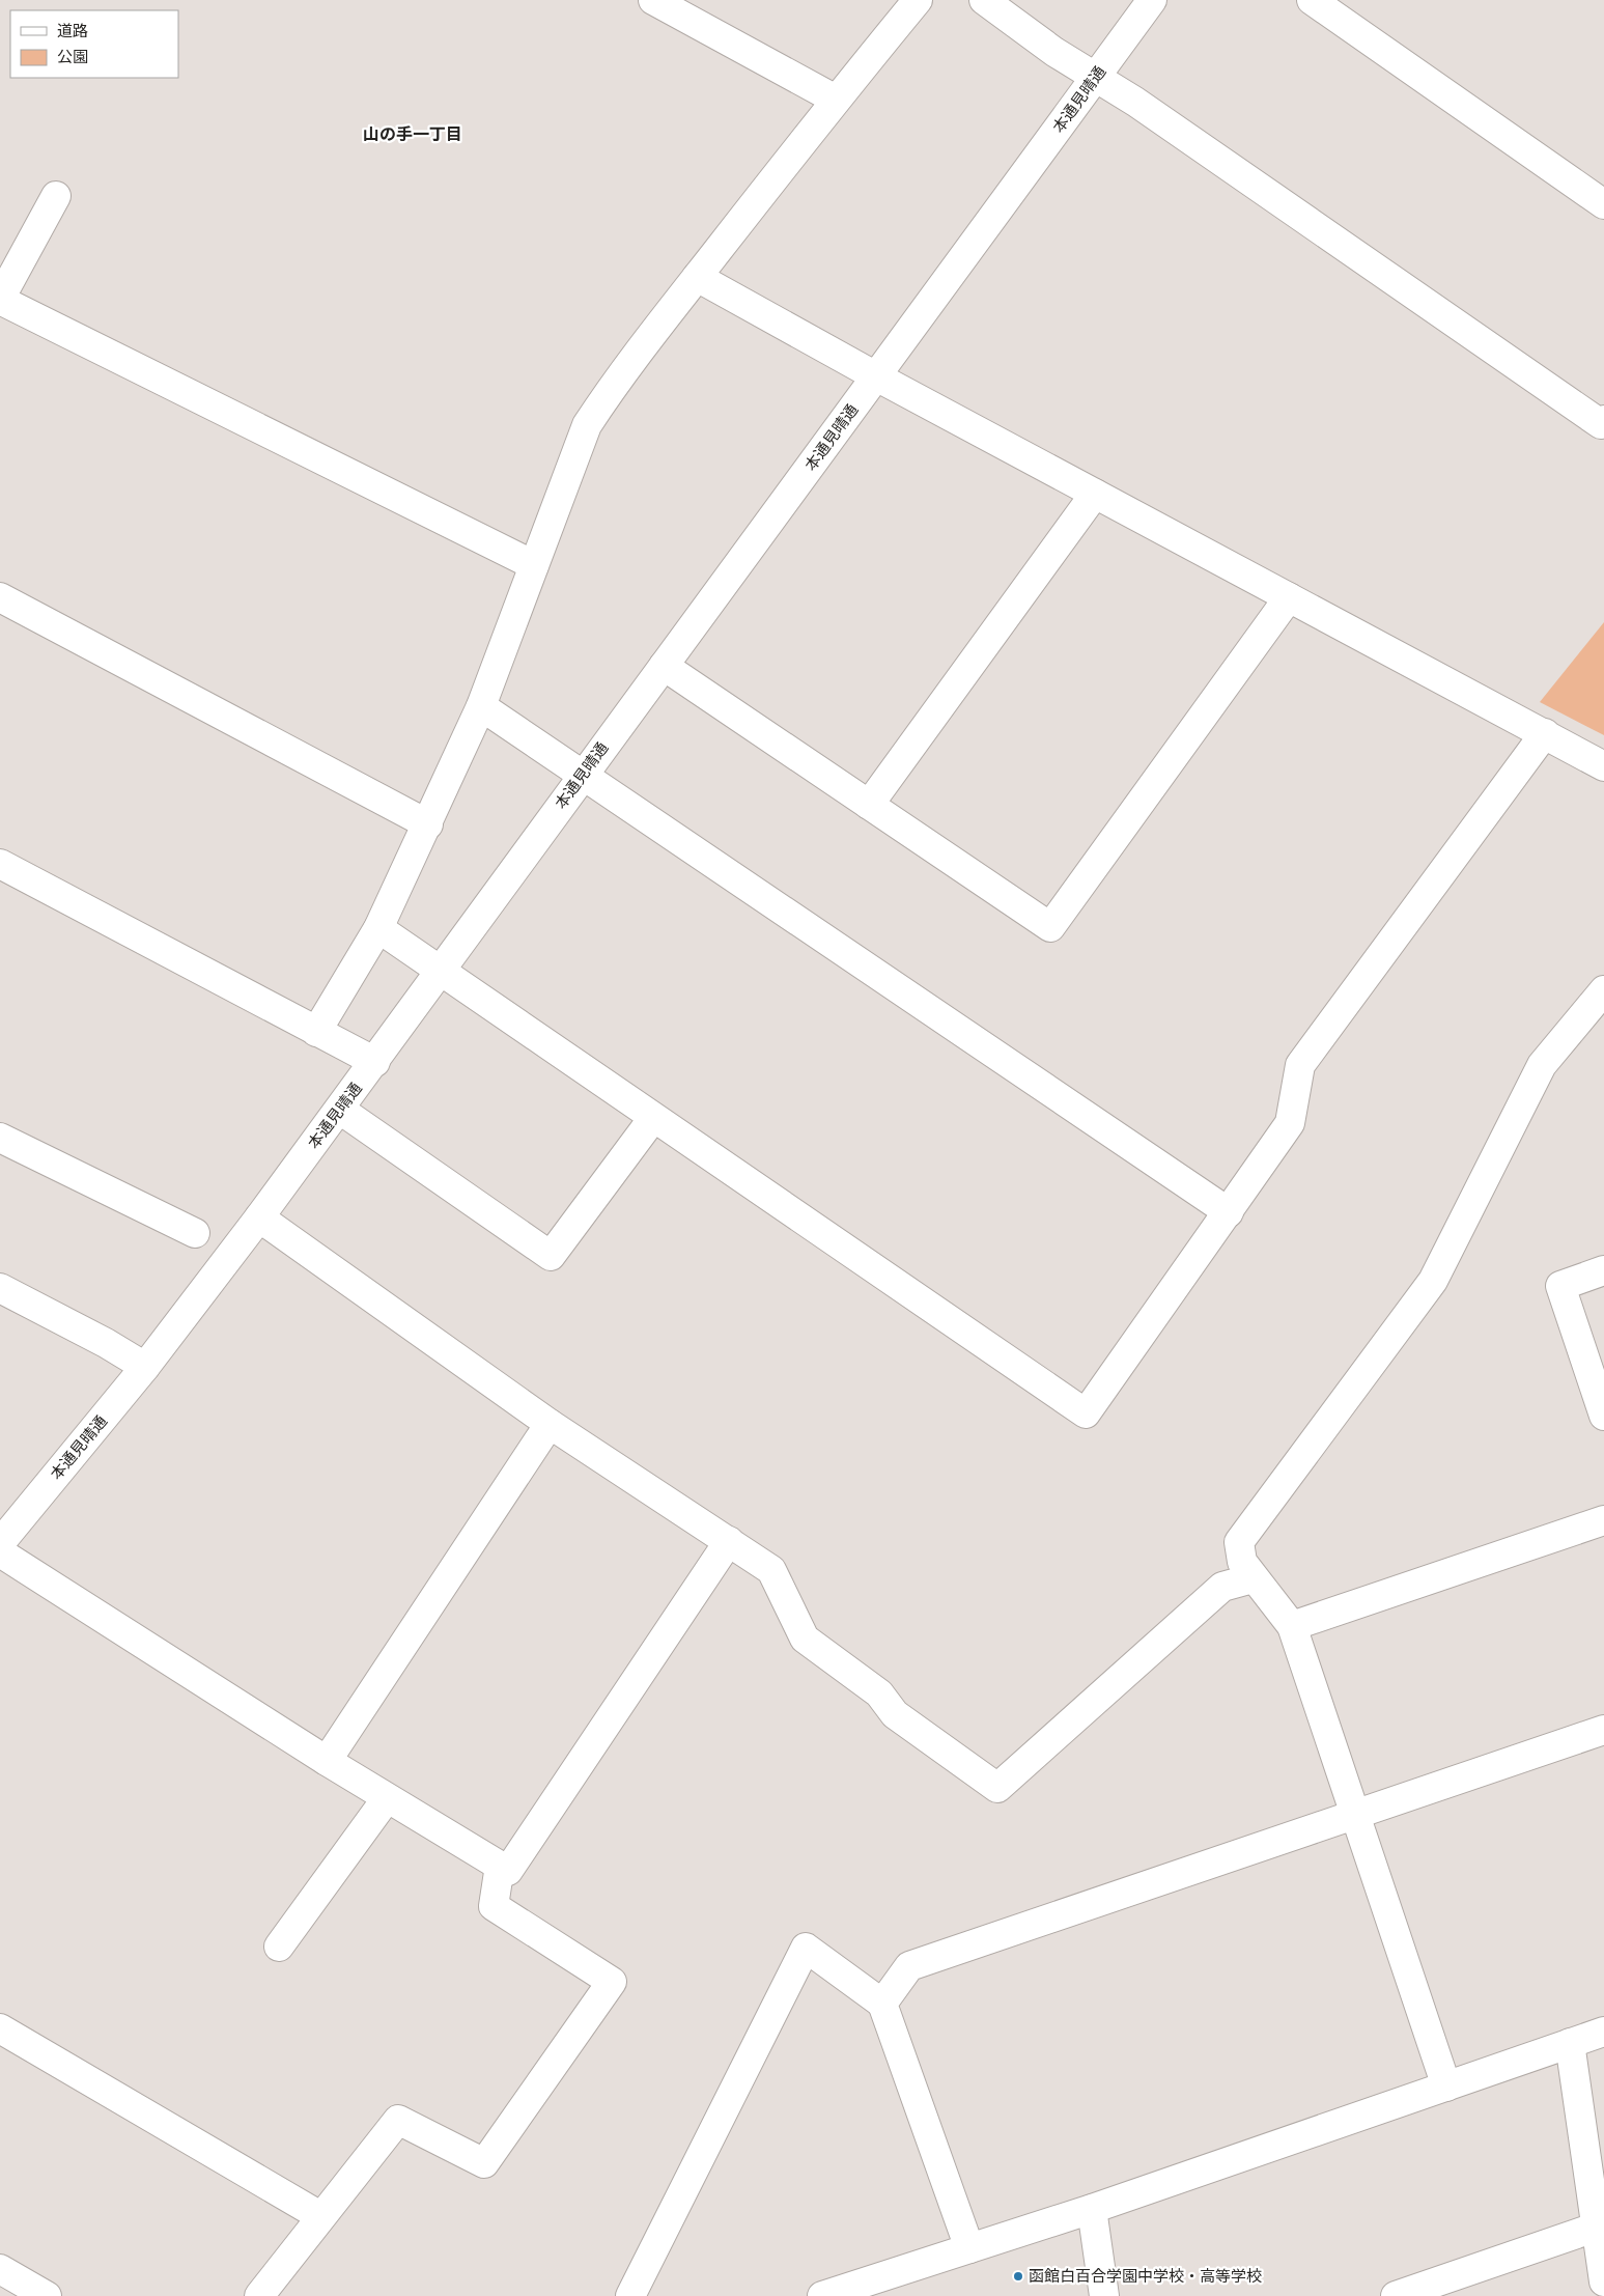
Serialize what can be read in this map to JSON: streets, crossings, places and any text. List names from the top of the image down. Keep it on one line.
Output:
{"streets":{"street":["本通見晴通"]},"districts":["山の手一丁目"],"places":["函館白百合学園中学校・高等学校"],"legend":["道路","公園"]}
